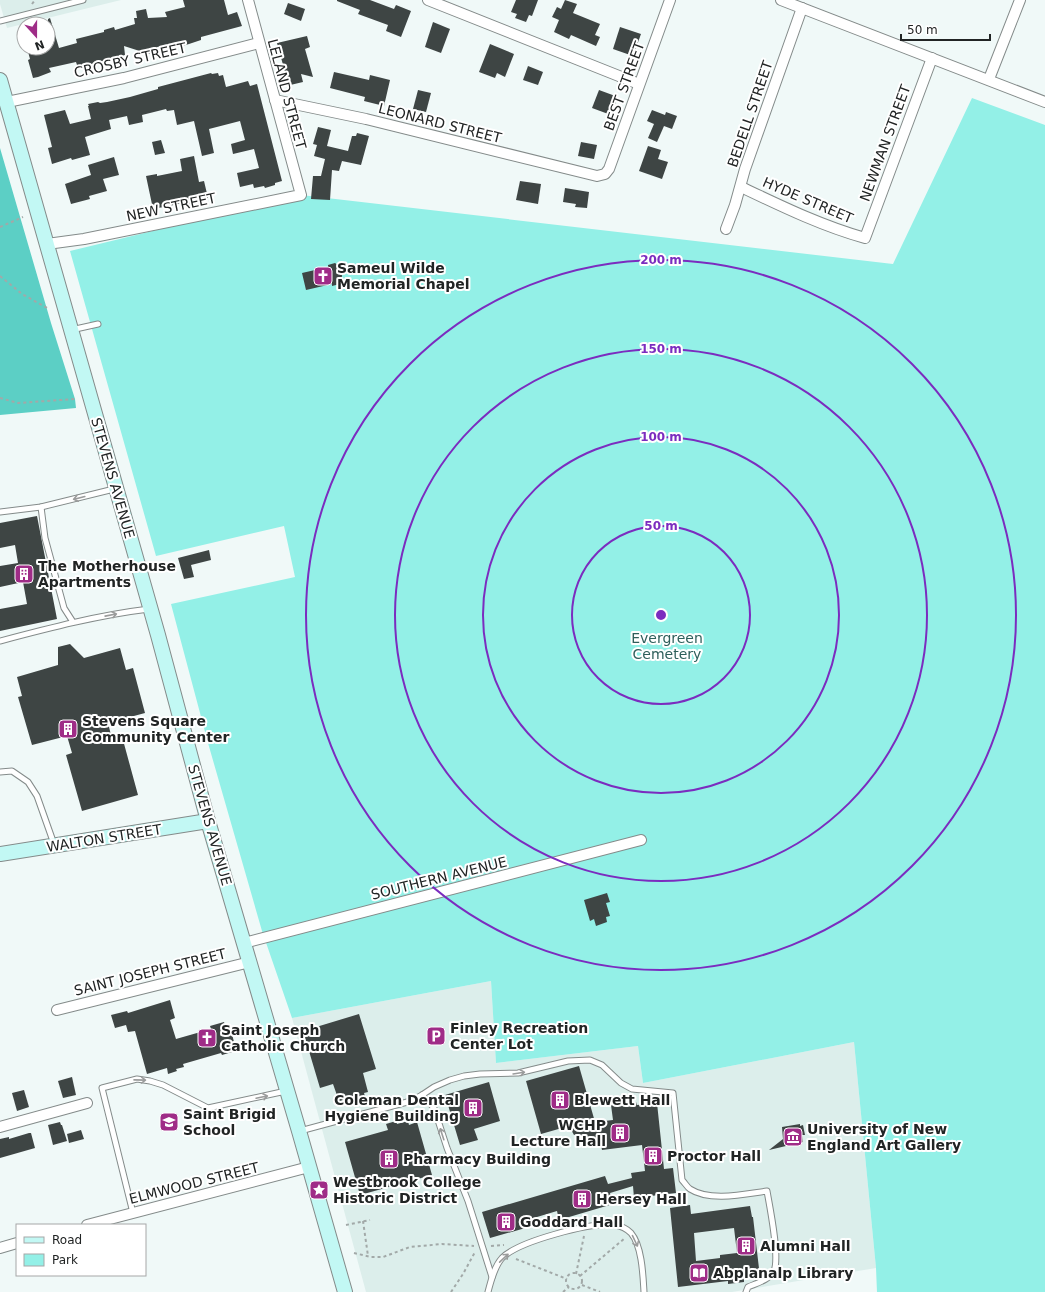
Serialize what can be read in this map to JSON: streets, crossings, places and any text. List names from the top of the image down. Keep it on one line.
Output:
{"streets":{"main road":["STEVENS AVENUE","WALTON STREET"],"street":["CROSBY STREET","BEST STREET","LELAND STREET","BEDELL STREET","LEONARD STREET","NEWMAN STREET","HYDE STREET","NEW STREET","SOUTHERN AVENUE","SAINT JOSEPH STREET","ELMWOOD STREET"]},"crossings":[["CROSBY STREET","LELAND STREET"],["CROSBY STREET","STEVENS AVENUE"],["BEST STREET","LEONARD STREET"],["LELAND STREET","LEONARD STREET"],["LELAND STREET","NEW STREET"],["BEDELL STREET","HYDE STREET"],["NEWMAN STREET","HYDE STREET"],["NEW STREET","STEVENS AVENUE"],["STEVENS AVENUE","WALTON STREET"],["STEVENS AVENUE","SOUTHERN AVENUE"],["STEVENS AVENUE","SAINT JOSEPH STREET"],["STEVENS AVENUE","ELMWOOD STREET"]],"parks":["Evergreen Cemetery"],"places":{"church":["Sameul Wilde Memorial Chapel","Saint Joseph Catholic Church"],"building":["The Motherhouse Apartments","Stevens Square Community Center","Blewett Hall","Coleman Dental Hygiene Building","WCHP Lecture Hall","Proctor Hall","Pharmacy Building","Hersey Hall","Goddard Hall","Alumni Hall"],"parking":["Finley Recreation Center Lot"],"school or university":["Saint Brigid School"],"museum":["University of New England Art Gallery"],"place":["Westbrook College Historic District"],"library":["Abplanalp Library"]},"legend":["Road","Park"],"scale_bar":"50 m","north":"bottom","rings":["200 m","150 m","100 m","50 m"]}
